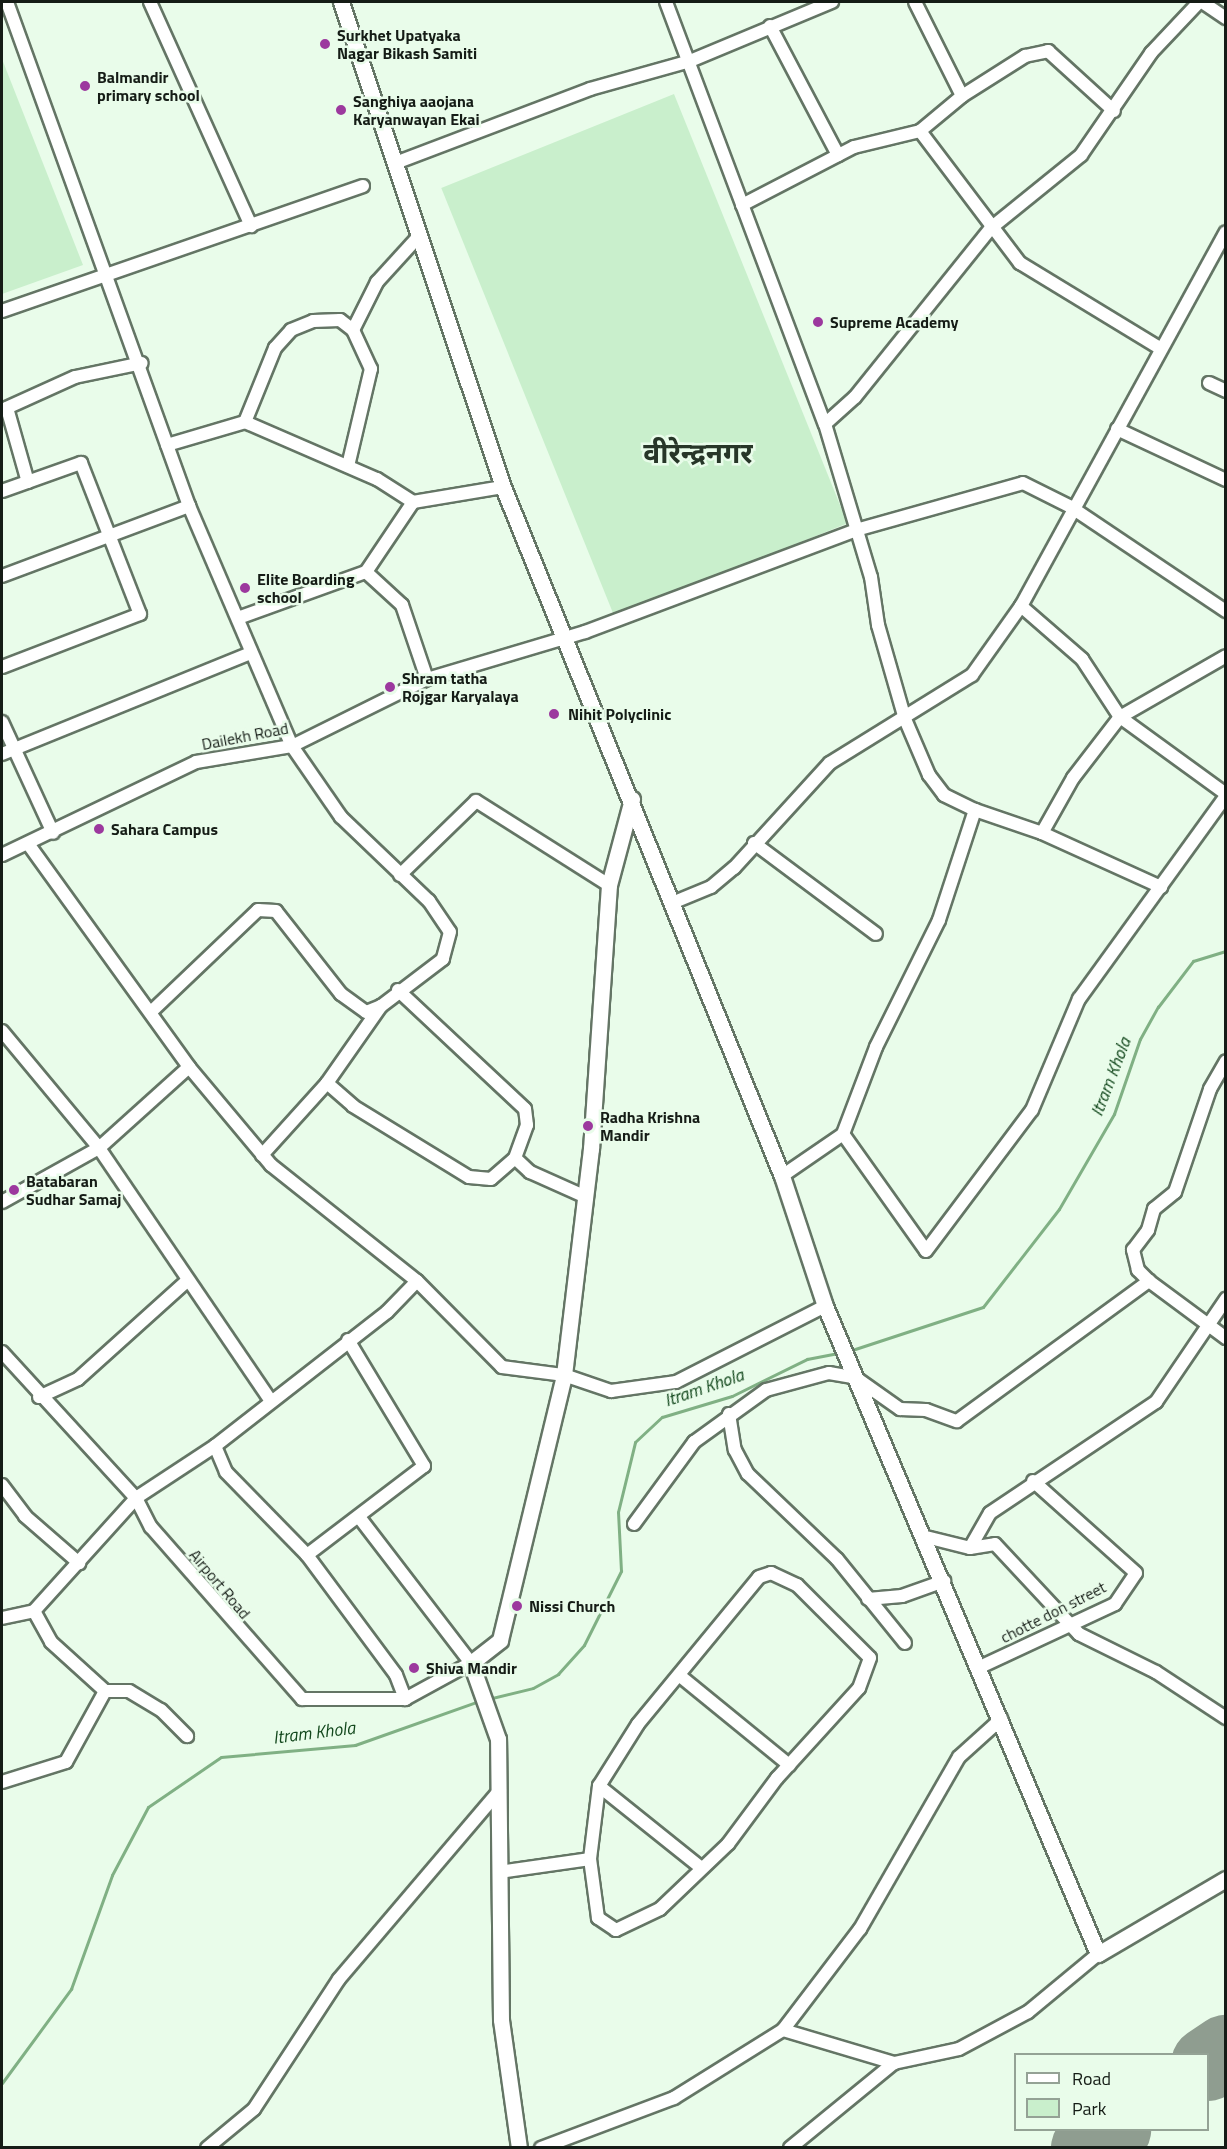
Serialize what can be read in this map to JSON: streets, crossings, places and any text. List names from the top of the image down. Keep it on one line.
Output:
{"streets":{"street":["Dailekh Road","Airport Road","chotte don street"]},"districts":["वीरेन्द्रनगर"],"water":["Itram Khola"],"places":["Surkhet Upatyaka Nagar Bikash Samiti","Balmandir primary school","Sanghiya aaojana Karyanwayan Ekai","Supreme Academy","Elite Boarding school","Shram tatha Rojgar Karyalaya","Nihit Polyclinic","Sahara Campus","Radha Krishna Mandir","Batabaran Sudhar Samaj","Nissi Church","Shiva Mandir"],"legend":["Road","Park"]}
